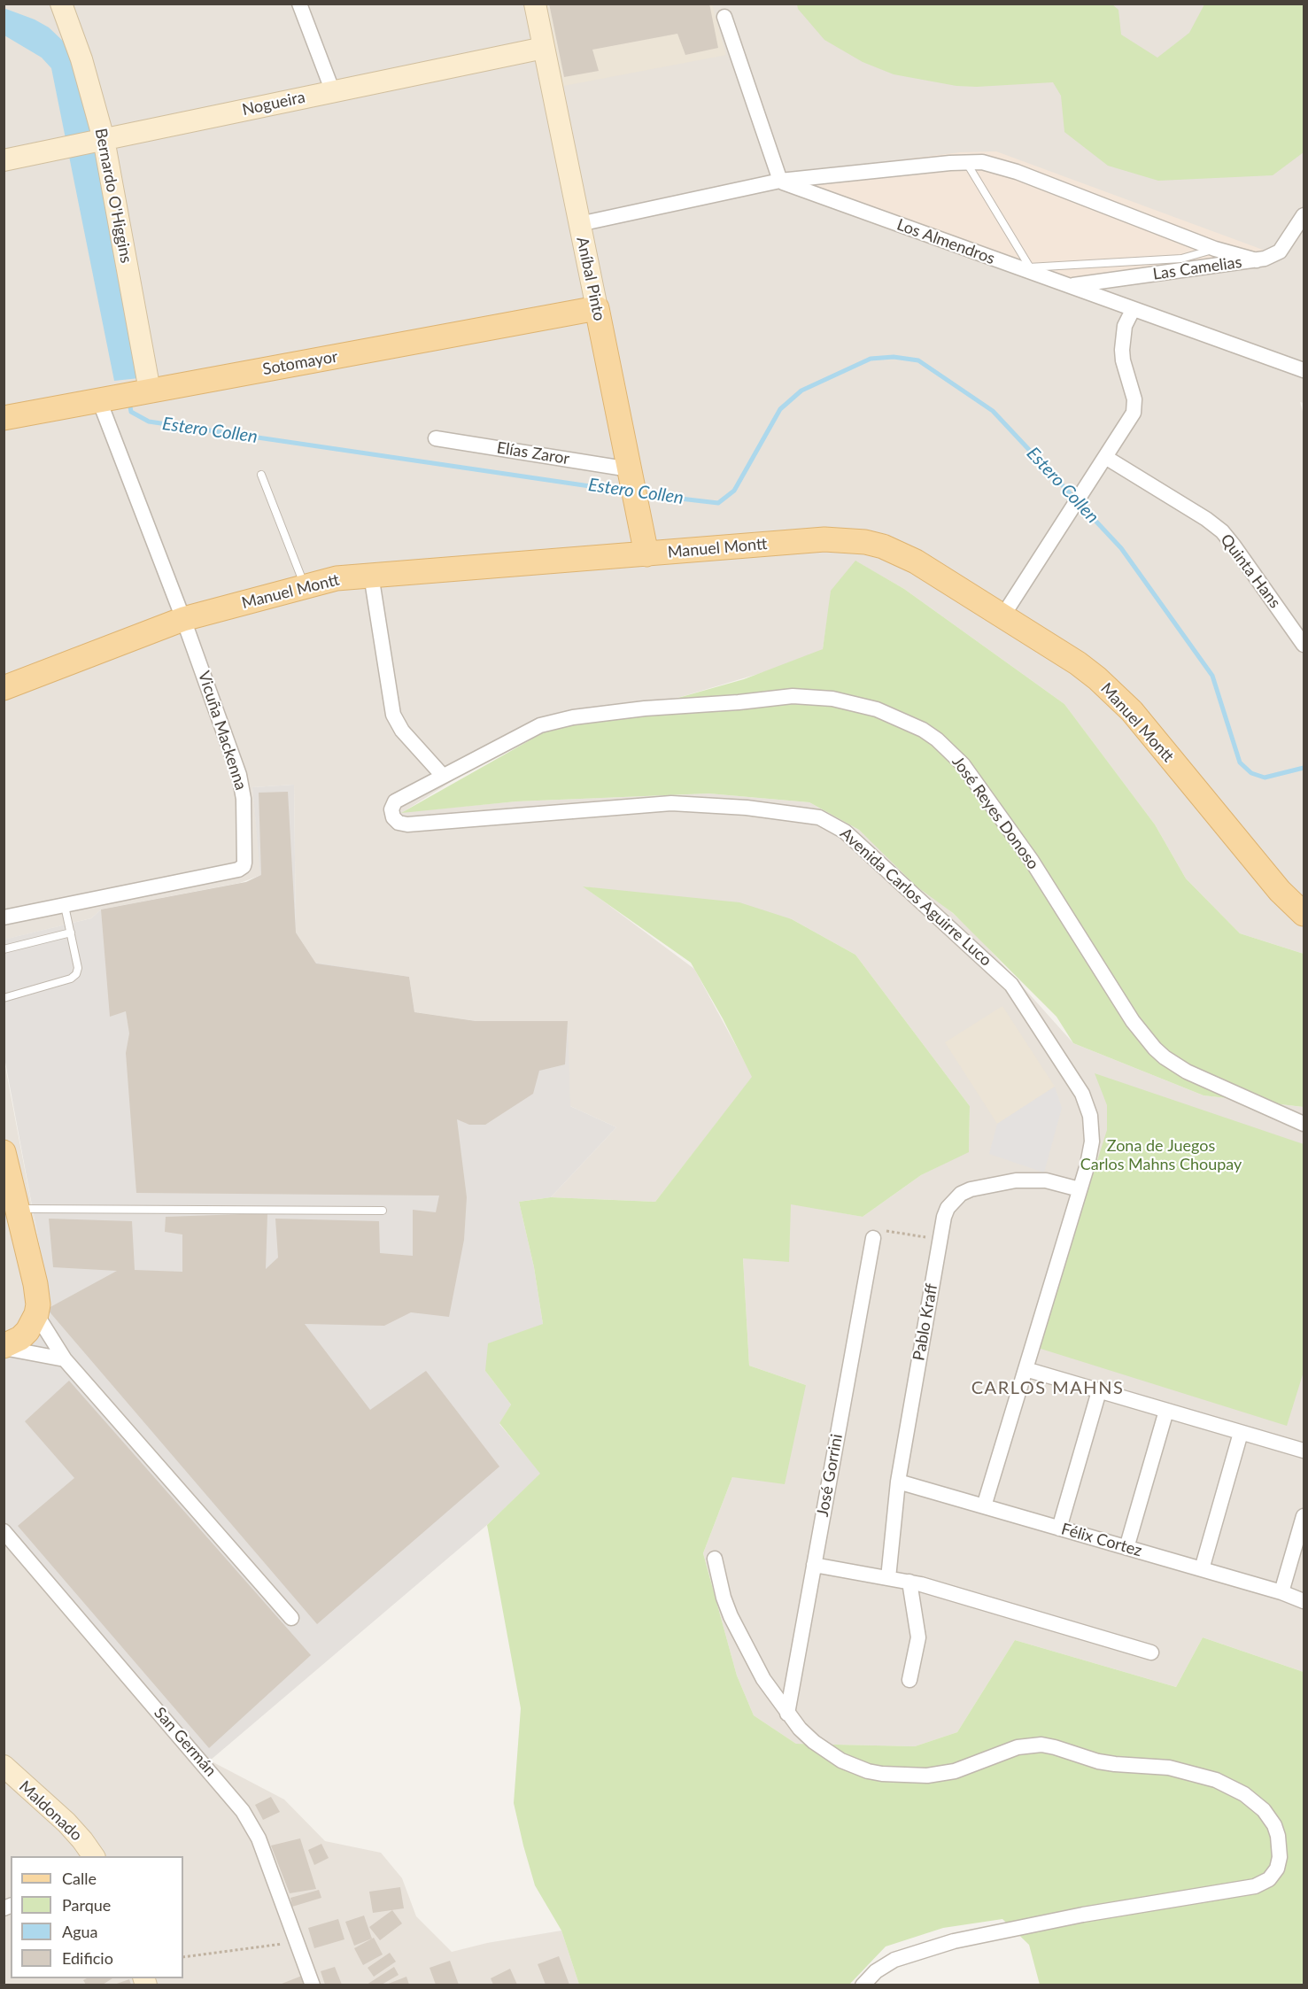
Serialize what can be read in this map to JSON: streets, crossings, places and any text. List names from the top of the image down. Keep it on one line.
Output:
{"streets":{"main road":["Aníbal Pinto","Sotomayor","Manuel Montt"],"street":["Nogueira","Bernardo O'Higgins","Los Almendros","Las Camelias","Elías Zaror","Quinta Hans","Vicuña Mackenna","José Reyes Donoso","Avenida Carlos Aguirre Luco","Pablo Kraff","José Gorrini","Félix Cortez","San Germán","Maldonado"]},"crossings":[["Nogueira","Bernardo O'Higgins"],["Nogueira","Aníbal Pinto"],["Bernardo O'Higgins","Sotomayor"],["Los Almendros","Las Camelias"],["Aníbal Pinto","Sotomayor"],["Aníbal Pinto","Elías Zaror"],["Aníbal Pinto","Manuel Montt"],["Sotomayor","Vicuña Mackenna"],["Manuel Montt","Vicuña Mackenna"],["José Reyes Donoso","Avenida Carlos Aguirre Luco"],["Avenida Carlos Aguirre Luco","Pablo Kraff"],["Avenida Carlos Aguirre Luco","Félix Cortez"],["Pablo Kraff","Félix Cortez"]],"districts":["CARLOS MAHNS"],"water":["Estero Collen"],"parks":["Zona de Juegos Carlos Mahns Choupay"],"legend":["Calle","Parque","Agua","Edificio"]}
